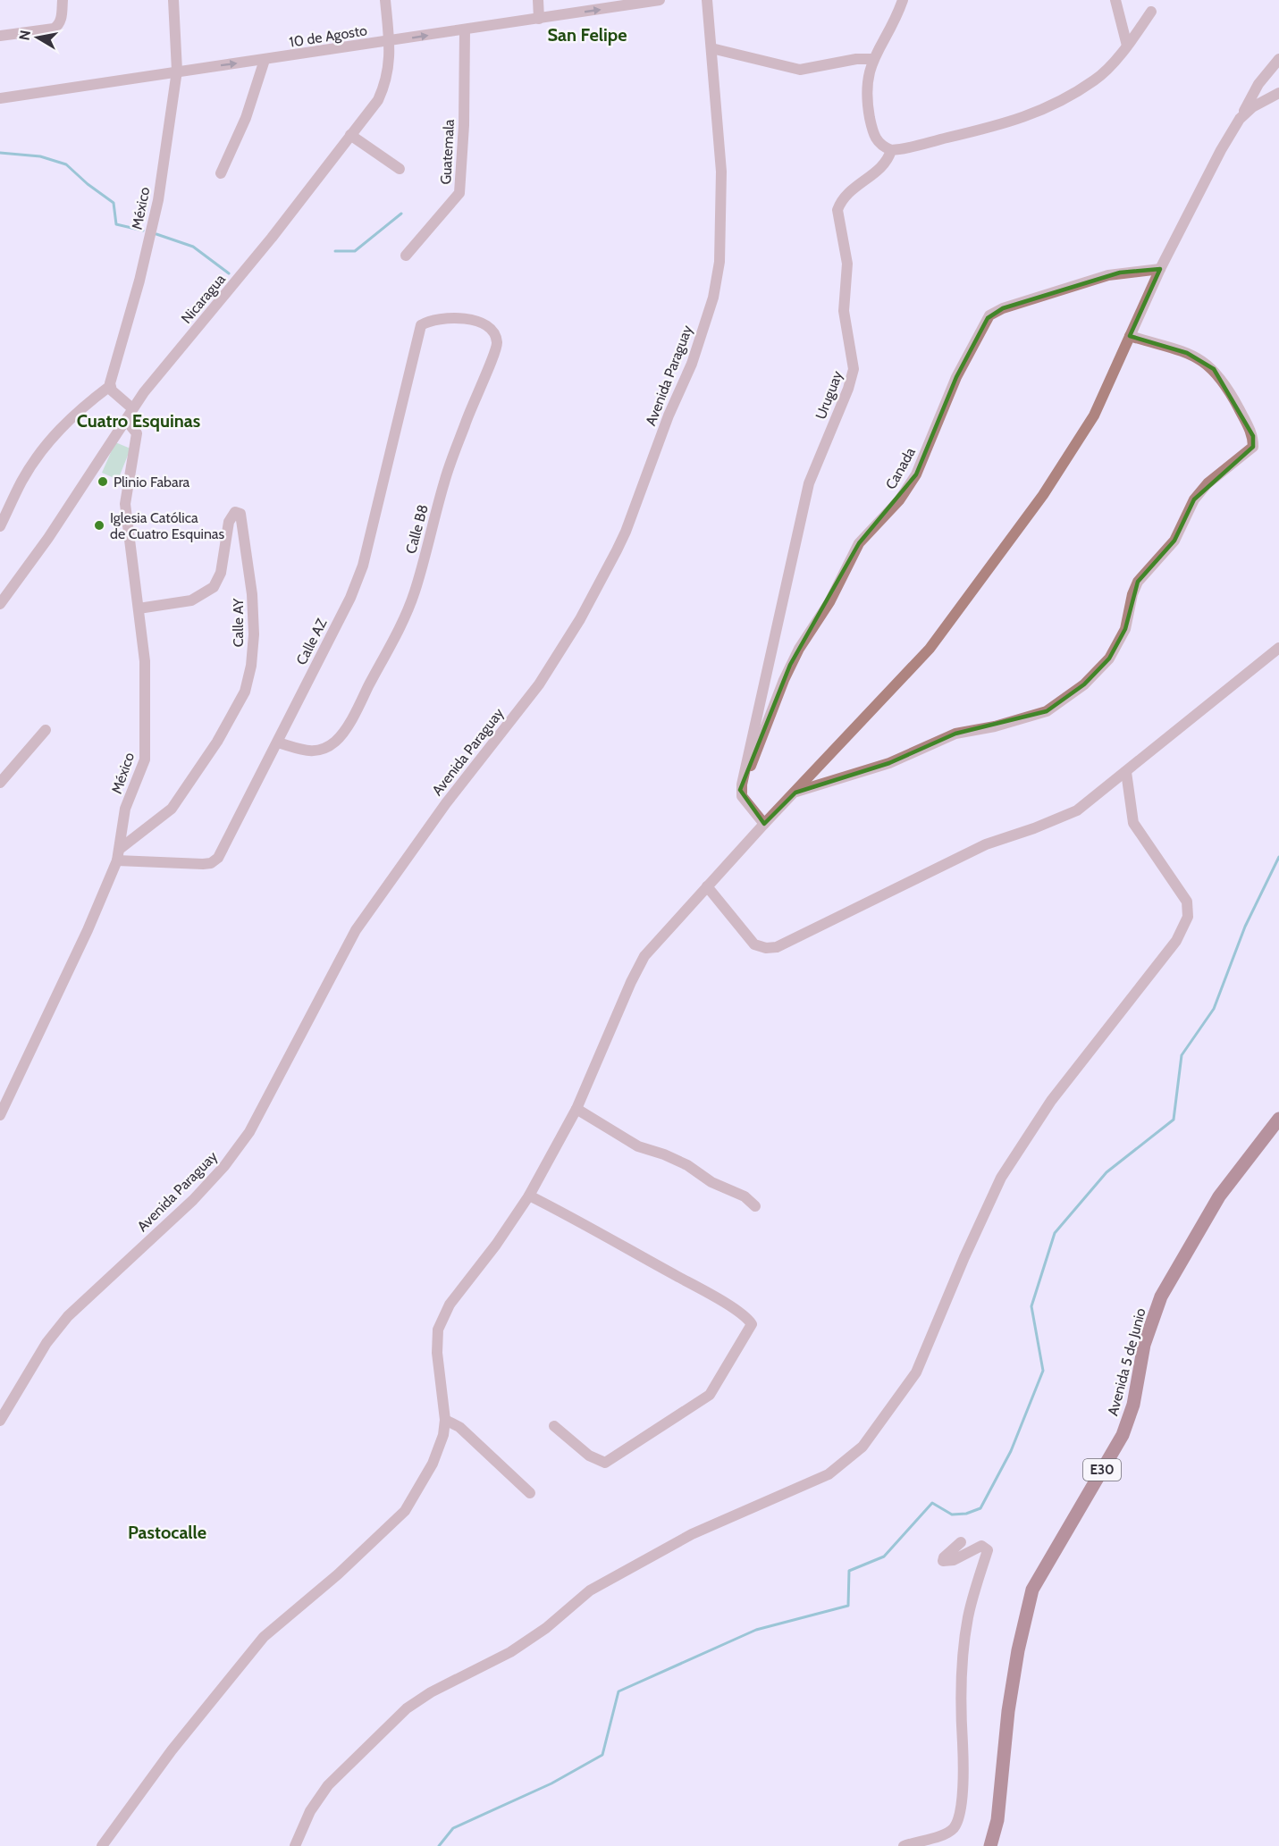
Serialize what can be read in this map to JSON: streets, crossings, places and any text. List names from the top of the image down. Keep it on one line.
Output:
{"streets":{"main road":["Avenida 5 de Junio","E30"],"street":["10 de Agosto","Guatemala","México","Nicaragua","Avenida Paraguay","Uruguay","Canada","Calle B8","Calle AY","Calle AZ"]},"crossings":[["10 de Agosto","Guatemala"],["10 de Agosto","México"],["10 de Agosto","Nicaragua"],["México","Nicaragua"],["México","Calle AY"],["México","Calle AZ"],["Uruguay","Canada"],["Calle B8","Calle AZ"]],"one_way":["10 de Agosto"],"districts":["San Felipe","Cuatro Esquinas","Pastocalle"],"places":["Plinio Fabara","Iglesia Católica de Cuatro Esquinas"],"north":"left"}
